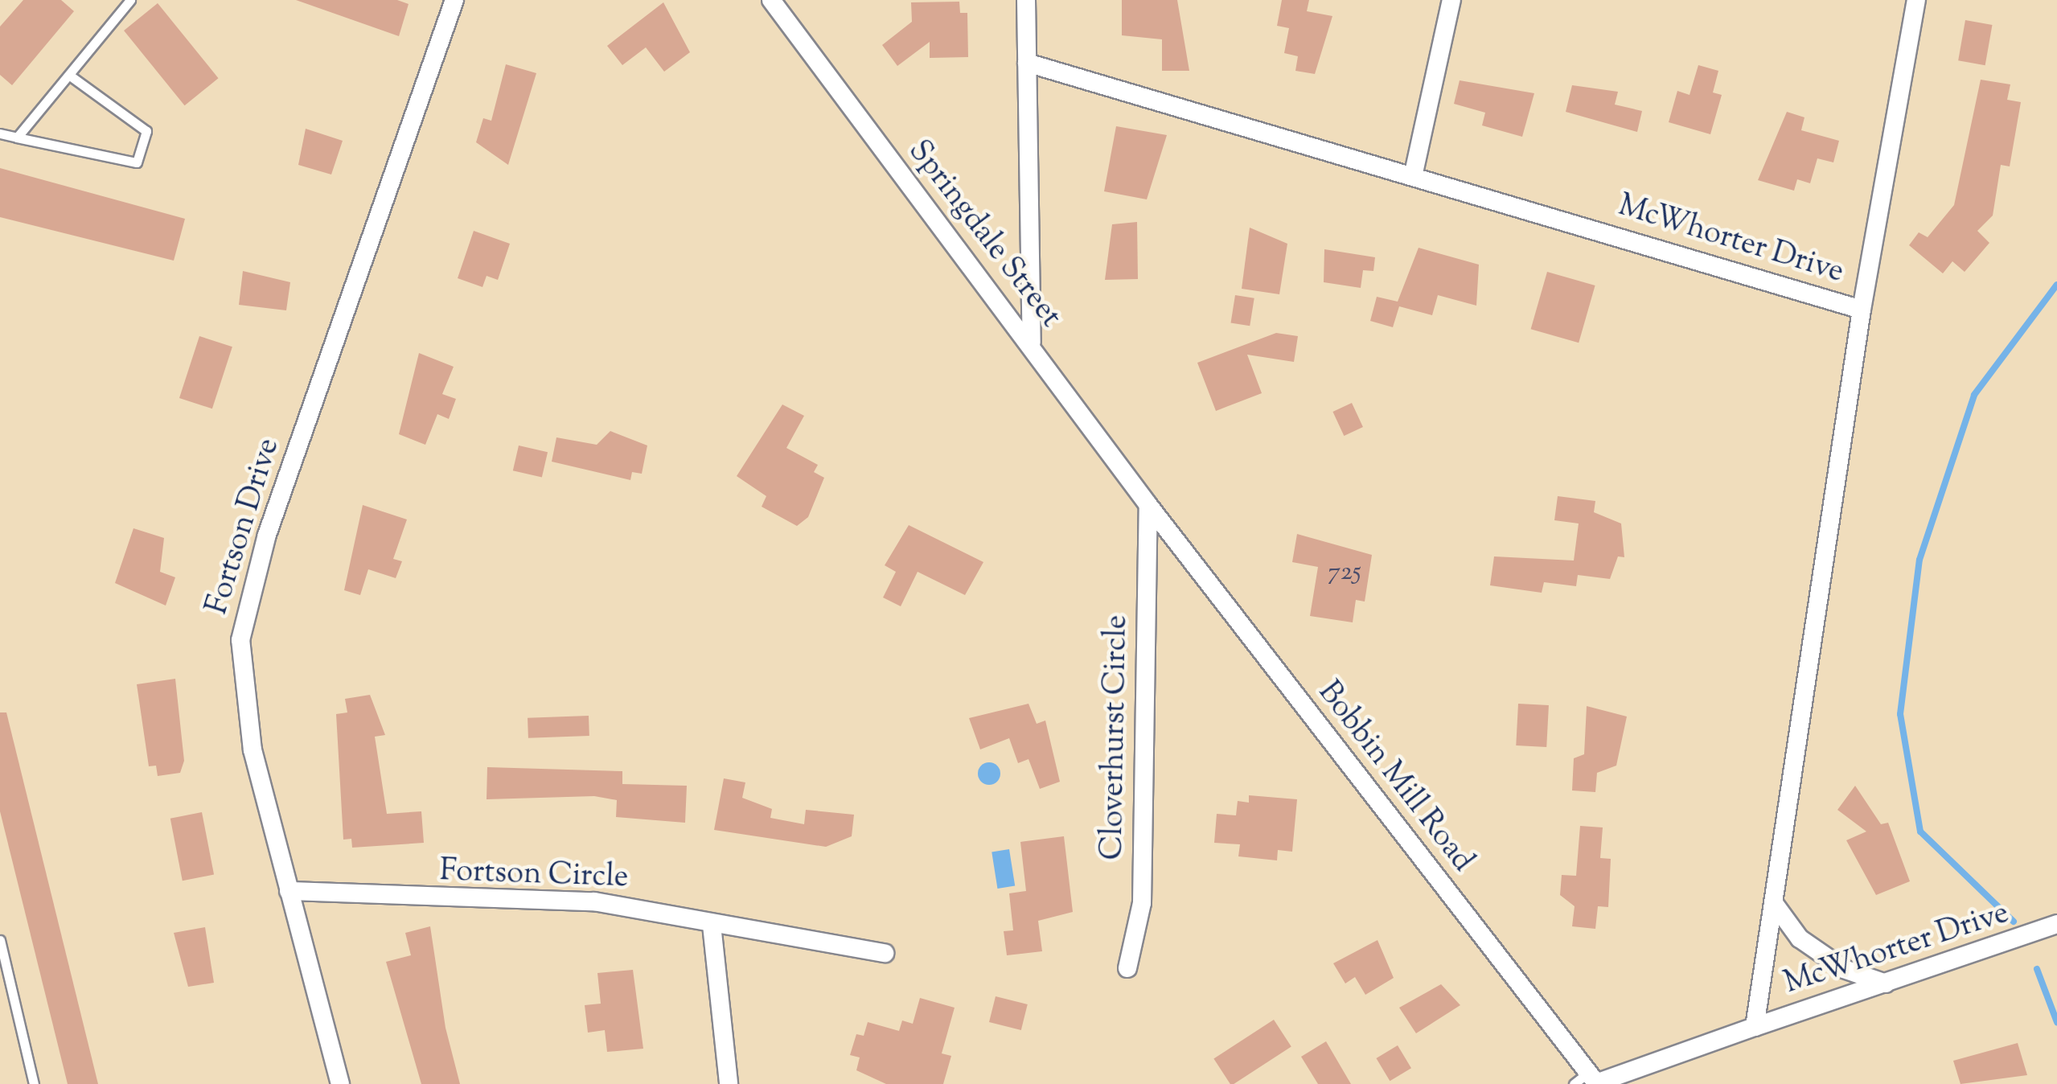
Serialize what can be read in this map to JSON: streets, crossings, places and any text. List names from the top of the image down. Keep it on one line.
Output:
{"streets":{"street":["Springdale Street","McWhorter Drive","Fortson Drive","Cloverhurst Circle","Bobbin Mill Road","Fortson Circle"]},"crossings":[["Springdale Street","Cloverhurst Circle"],["Springdale Street","Bobbin Mill Road"],["McWhorter Drive","Bobbin Mill Road"],["Fortson Drive","Fortson Circle"],["Cloverhurst Circle","Bobbin Mill Road"]],"house_numbers":["725"]}
